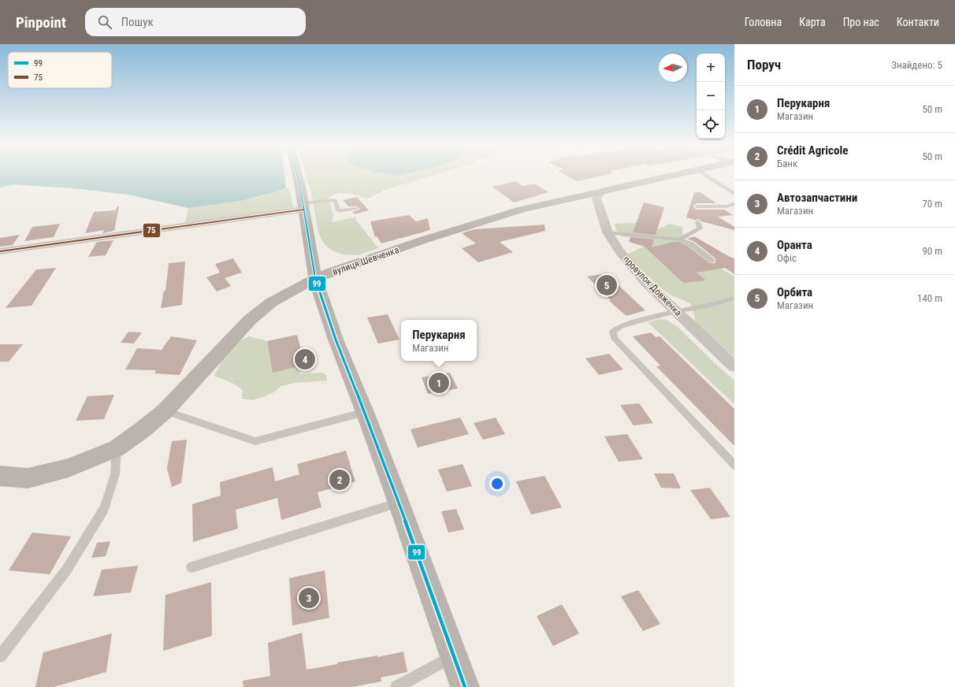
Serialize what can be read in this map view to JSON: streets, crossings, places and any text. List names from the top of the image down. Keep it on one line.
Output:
{"streets":{"street":["вулиця Шевченка","провулок Довженка"]},"crossings":[["вулиця Шевченка","провулок Довженка"]],"lines":["transit line 99","transit line 75"],"legend":["99","75"],"north":"left","page":{"header":"Pinpoint","search":"Пошук","nav":["Головна","Карта","Про нас","Контакти"],"heading":["Поруч","Знайдено: 5"],"map_buttons":["+","−"],"list":[{"mark":"1","name":"Перукарня","note":"Магазин","value":"50 m"},{"mark":"2","name":"Crédit Agricole","note":"Банк","value":"50 m"},{"mark":"3","name":"Автозапчастини","note":"Магазин","value":"70 m"},{"mark":"4","name":"Оранта","note":"Офіс","value":"90 m"},{"mark":"5","name":"Орбита","note":"Магазин","value":"140 m"}],"pins":["5","4","1","2","3"],"popup":["Перукарня","Магазин"]}}
